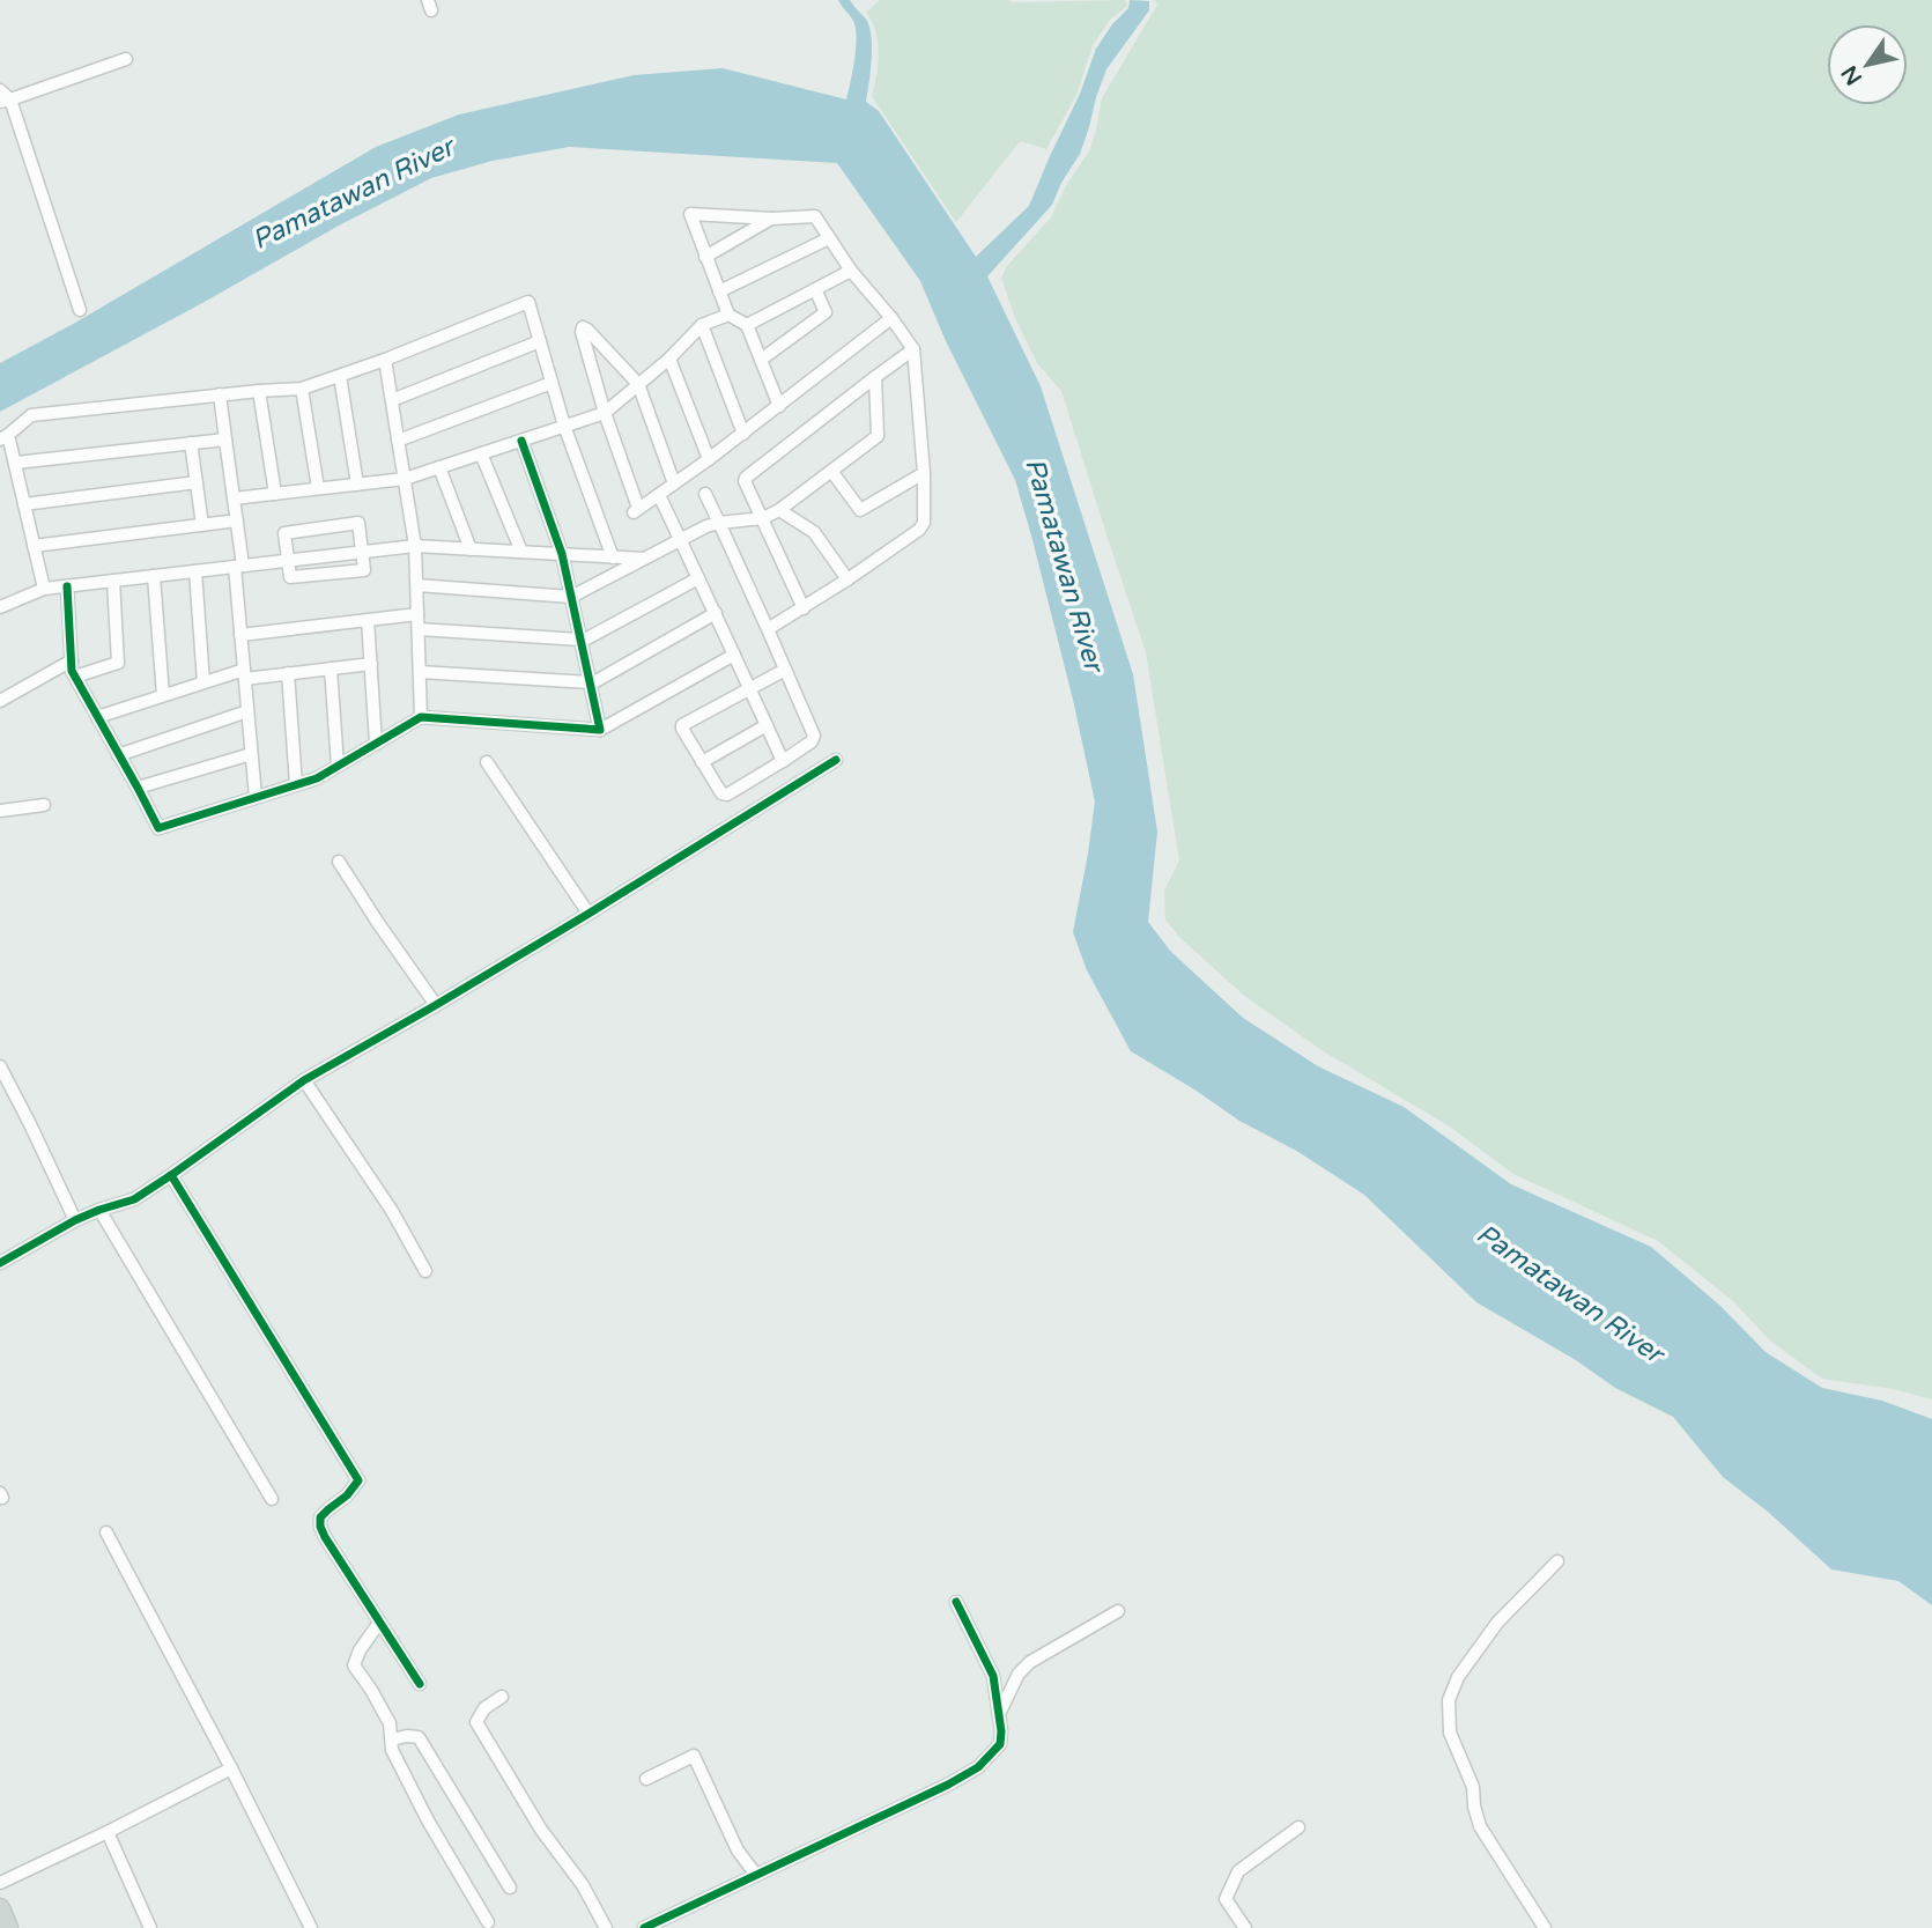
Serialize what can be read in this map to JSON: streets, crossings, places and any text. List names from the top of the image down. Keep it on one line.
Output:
{"water":["Pamatawan River"],"north":"bottom left"}
